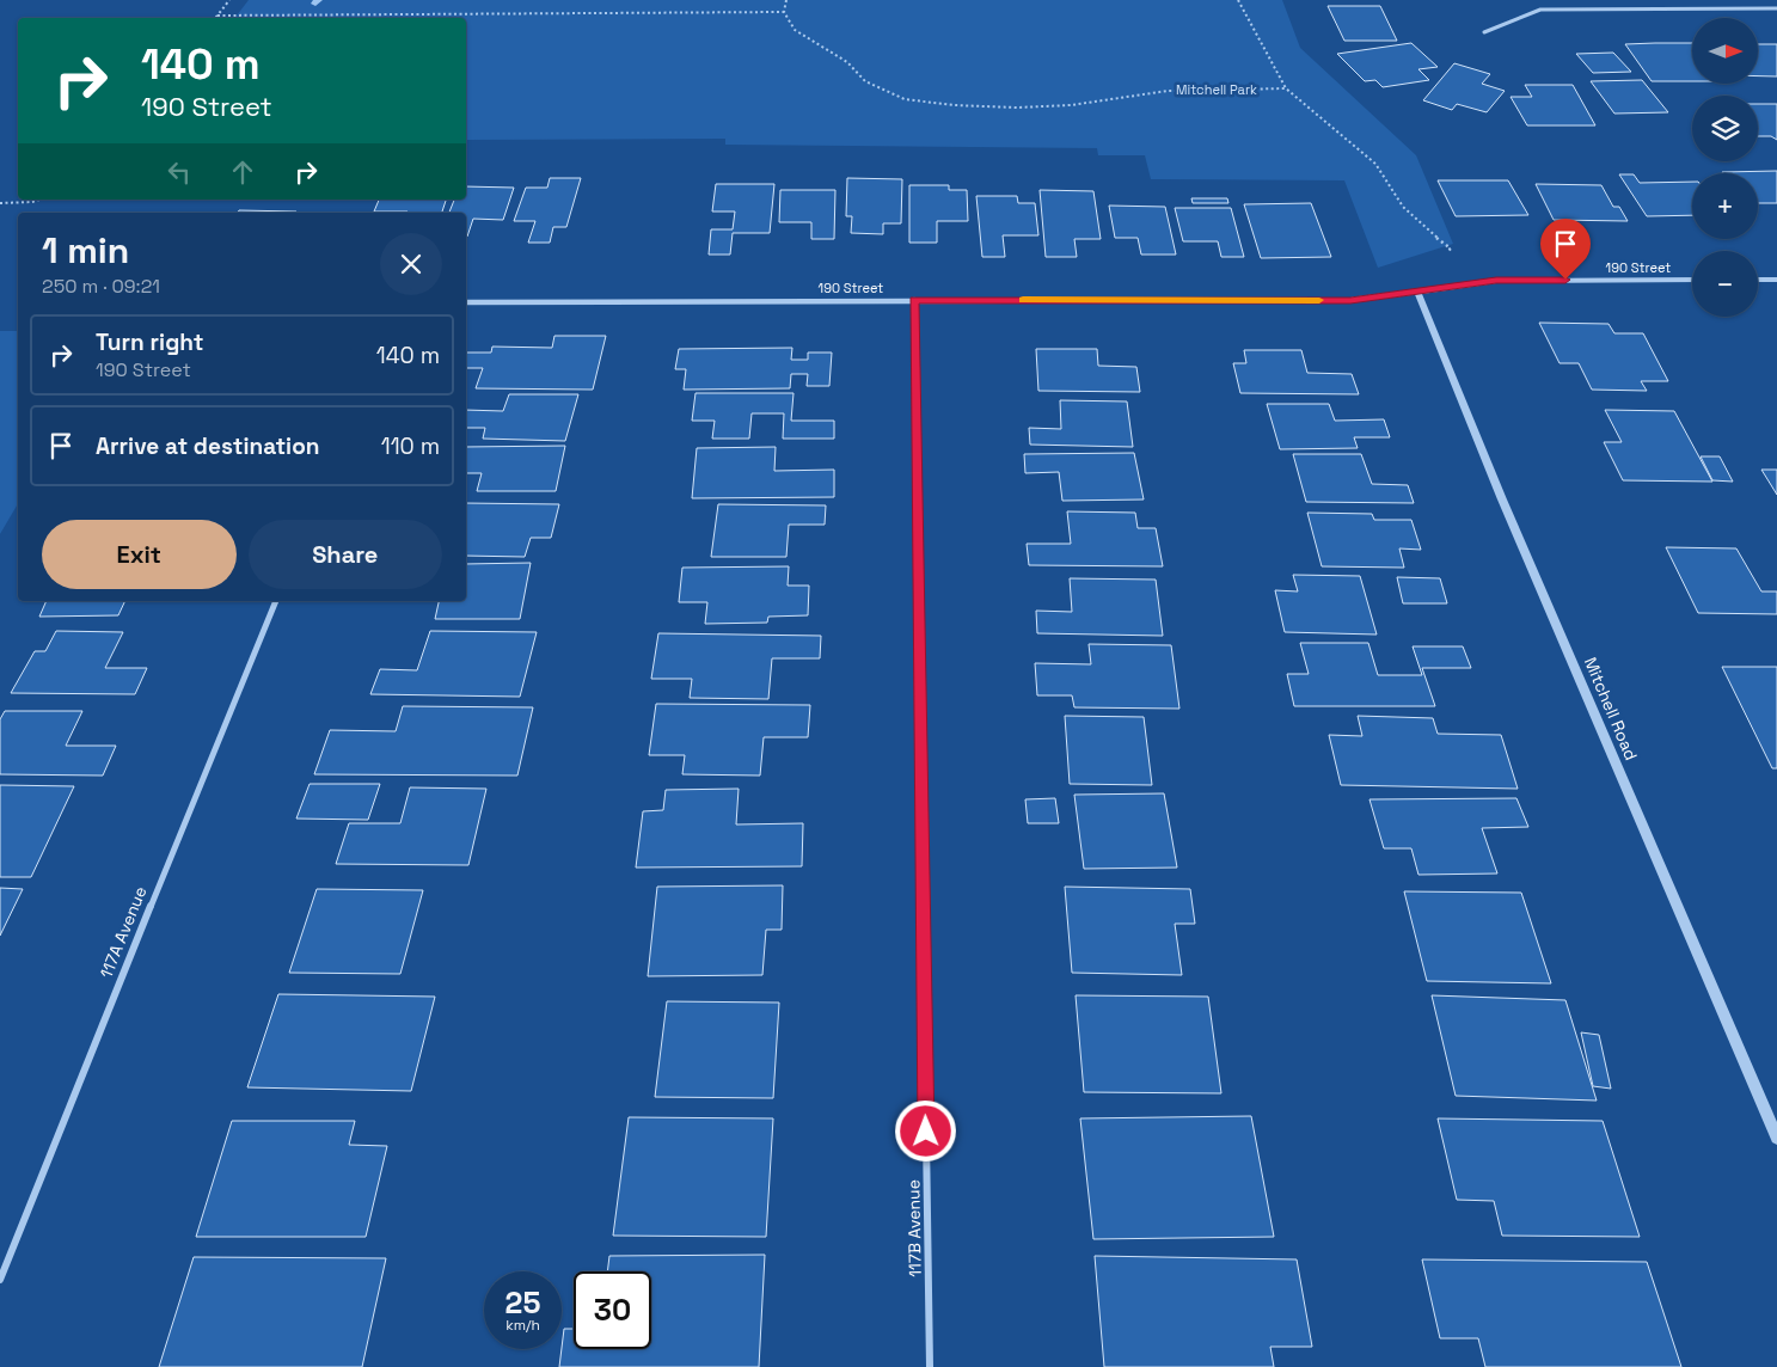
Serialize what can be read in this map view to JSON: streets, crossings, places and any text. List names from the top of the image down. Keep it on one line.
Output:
{"streets":{"street":["190 Street","Mitchell Road","117A Avenue","117B Avenue"]},"crossings":[["190 Street","Mitchell Road"],["190 Street","117B Avenue"]],"parks":["Mitchell Park"],"north":"right","page":{"map_buttons":["+","−"],"turn":["140 m","190 Street"],"heading":["1 min","250 m · 09:21"],"list":[{"name":"Turn right","note":"190 Street","value":"140 m"},{"name":"Arrive at destination","value":"110 m"}],"buttons":["Exit","Share"],"speed":"25 km/h","limit":"30"}}
